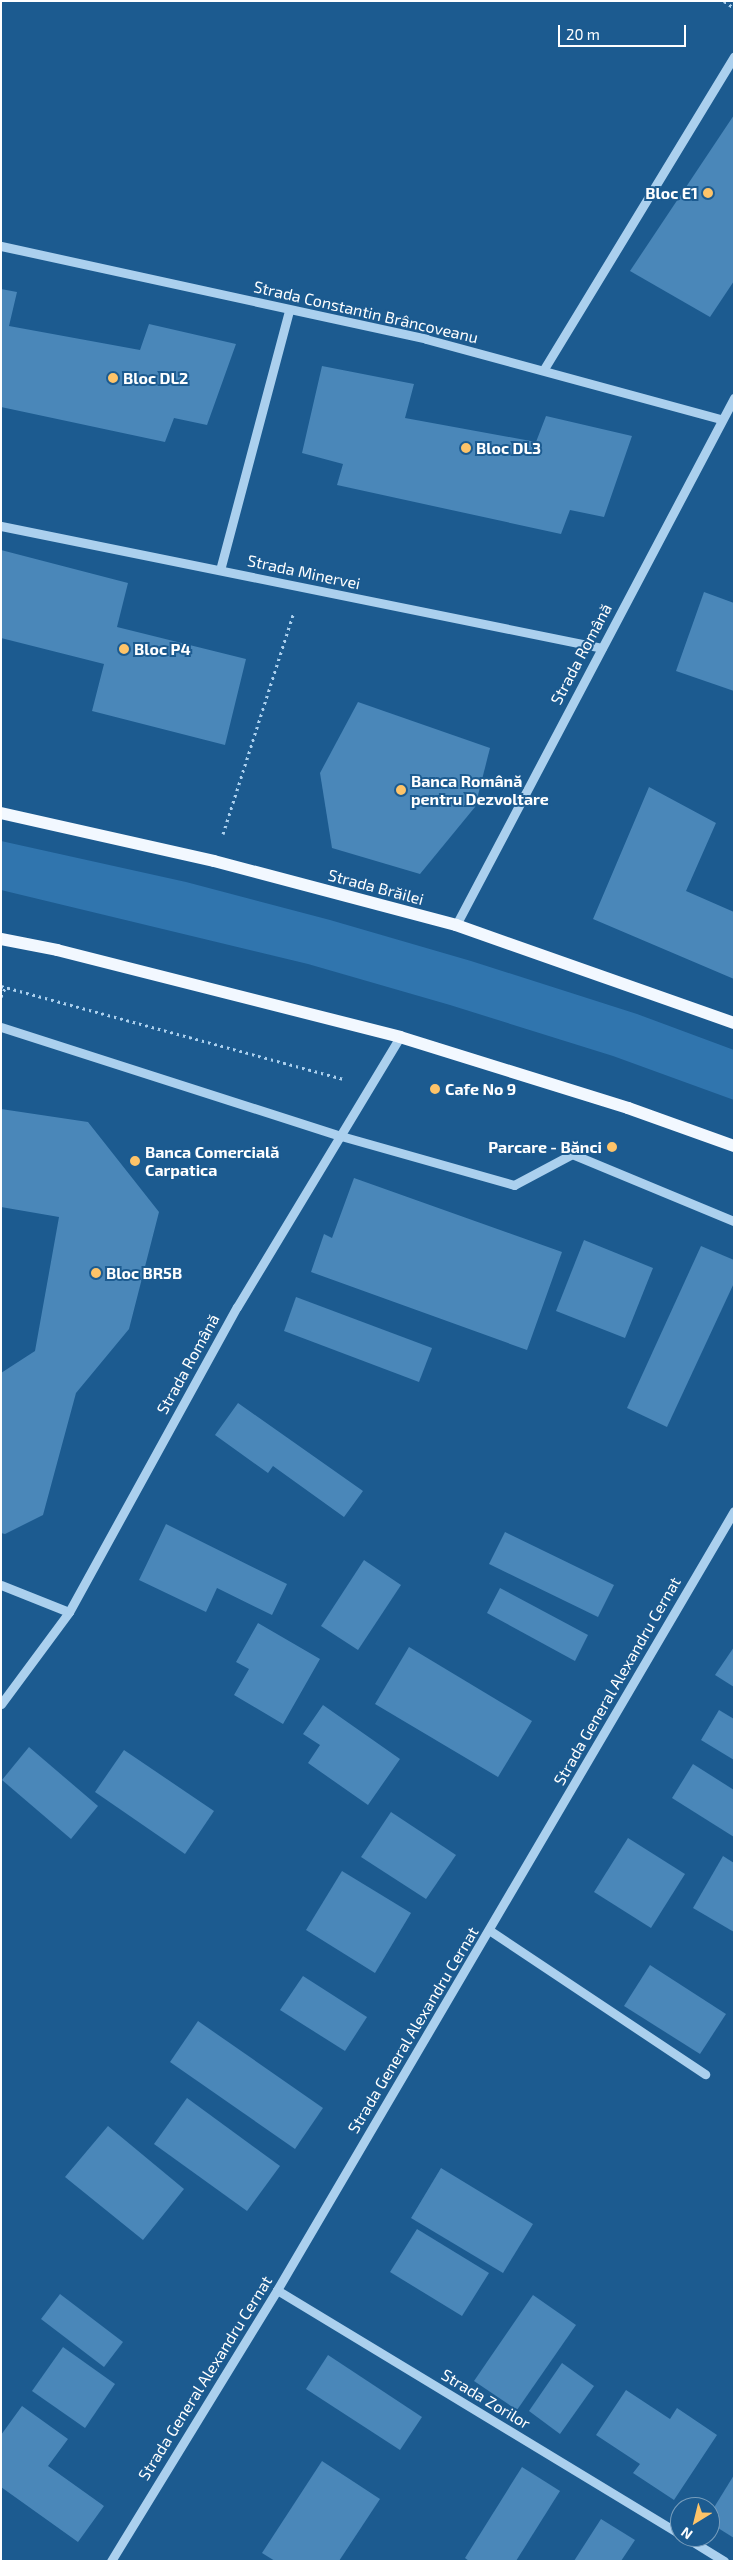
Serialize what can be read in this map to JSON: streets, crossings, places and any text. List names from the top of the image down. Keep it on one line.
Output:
{"streets":{"main road":["Strada Brăilei"],"street":["Strada Constantin Brâncoveanu","Strada Minervei","Strada Română","Strada General Alexandru Cernat","Strada Zorilor"]},"crossings":[["Strada Constantin Brâncoveanu","Strada Română"],["Strada Minervei","Strada Română"],["Strada Română","Strada Brăilei"],["Strada General Alexandru Cernat","Strada Zorilor"]],"places":["Bloc E1","Bloc DL2","Bloc DL3","Bloc P4","Banca Română pentru Dezvoltare","Cafe No 9","Parcare - Bănci","Banca Comercială Carpatica","Bloc BR5B"],"scale_bar":"20 m","north":"bottom left"}
